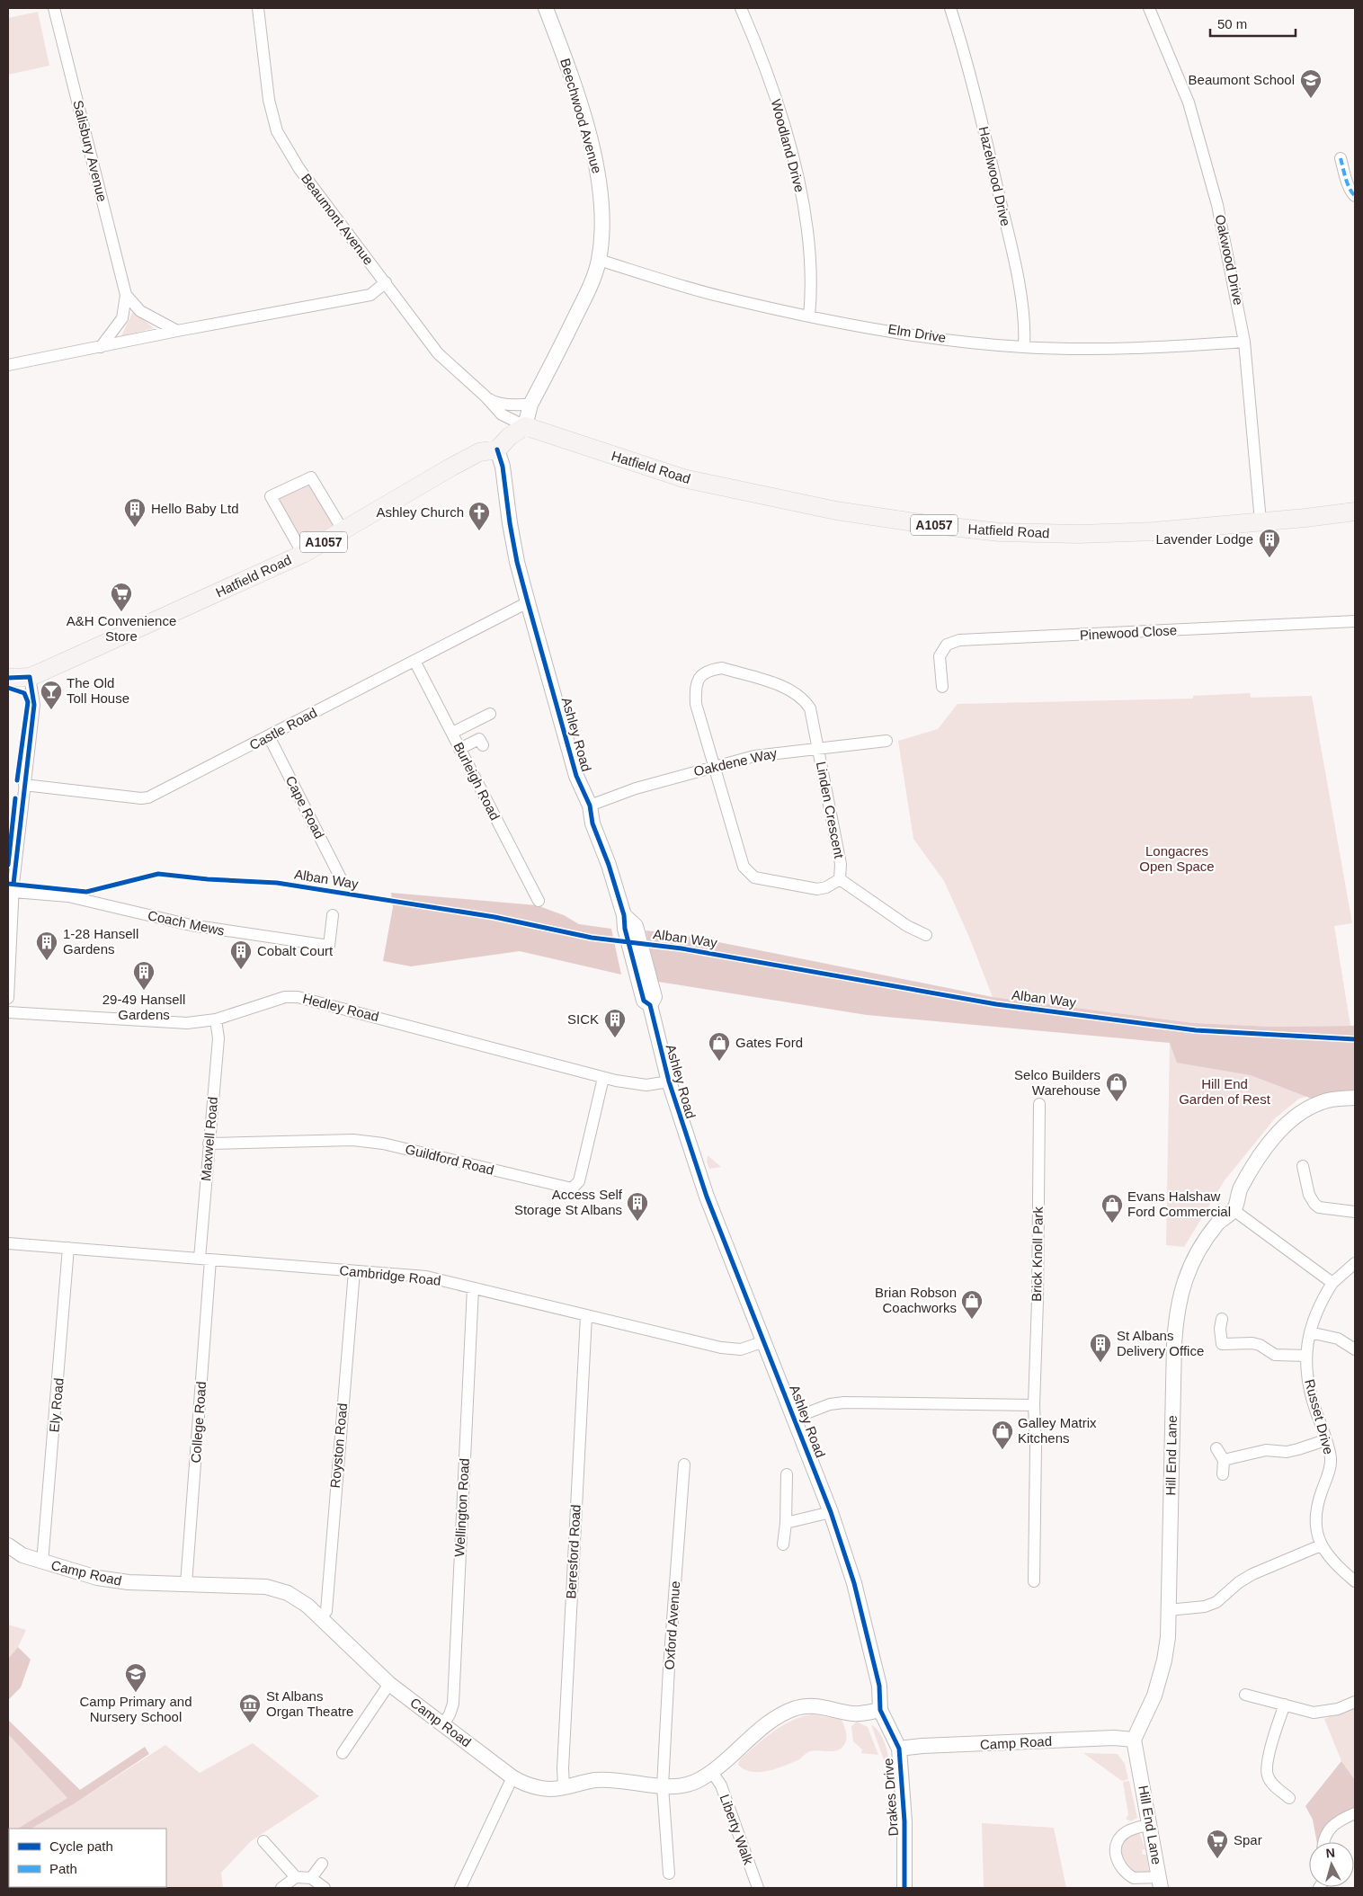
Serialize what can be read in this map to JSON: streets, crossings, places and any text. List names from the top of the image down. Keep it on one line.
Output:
{"streets":{"main road":["Hatfield Road","A1057"],"street":["Beechwood Avenue","Woodland Drive","Salisbury Avenue","Hazelwood Drive","Beaumont Avenue","Oakwood Drive","Elm Drive","Pinewood Close","Castle Road","Ashley Road","Oakdene Way","Burleigh Road","Cape Road","Linden Crescent","Coach Mews","Hedley Road","Maxwell Road","Guildford Road","Brick Knoll Park","Cambridge Road","Ely Road","Russet Drive","College Road","Royston Road","Hill End Lane","Wellington Road","Beresford Road","Camp Road","Oxford Avenue","Drakes Drive","Liberty Walk"],"cycle path":["Alban Way"]},"crossings":[["Beechwood Avenue","Beaumont Avenue"],["Beechwood Avenue","Elm Drive"],["Beechwood Avenue","Hatfield Road"],["Woodland Drive","Elm Drive"],["Hazelwood Drive","Elm Drive"],["Beaumont Avenue","Hatfield Road"],["Oakwood Drive","Elm Drive"],["Oakwood Drive","Hatfield Road"],["Hatfield Road","Ashley Road"],["Castle Road","Ashley Road"],["Castle Road","Burleigh Road"],["Castle Road","Cape Road"],["Ashley Road","Oakdene Way"],["Ashley Road","Hedley Road"],["Ashley Road","Cambridge Road"],["Ashley Road","Camp Road"],["Ashley Road","Drakes Drive"],["Oakdene Way","Linden Crescent"],["Hedley Road","Maxwell Road"],["Hedley Road","Guildford Road"],["Maxwell Road","Guildford Road"],["Maxwell Road","Cambridge Road"],["Maxwell Road","College Road"],["Cambridge Road","Ely Road"],["Cambridge Road","College Road"],["Cambridge Road","Royston Road"],["Cambridge Road","Wellington Road"],["Cambridge Road","Beresford Road"],["Ely Road","Camp Road"],["College Road","Camp Road"],["Royston Road","Camp Road"],["Hill End Lane","Camp Road"],["Wellington Road","Camp Road"],["Beresford Road","Camp Road"],["Camp Road","Oxford Avenue"],["Camp Road","Drakes Drive"],["Camp Road","Liberty Walk"]],"parks":["Longacres Open Space","Hill End Garden of Rest"],"places":{"school or university":["Beaumont School","Camp Primary and Nursery School"],"building":["Hello Baby Ltd","Lavender Lodge","1-28 Hansell Gardens","Cobalt Court","29-49 Hansell Gardens","SICK","Access Self Storage St Albans","St Albans Delivery Office"],"church":["Ashley Church"],"supermarket":["A&H Convenience Store","Spar"],"bar":["The Old Toll House"],"shop":["Gates Ford","Selco Builders Warehouse","Evans Halshaw Ford Commercial","Brian Robson Coachworks","Galley Matrix Kitchens"],"museum":["St Albans Organ Theatre"]},"legend":["Cycle path","Path"],"scale_bar":"50 m","north":"top"}
